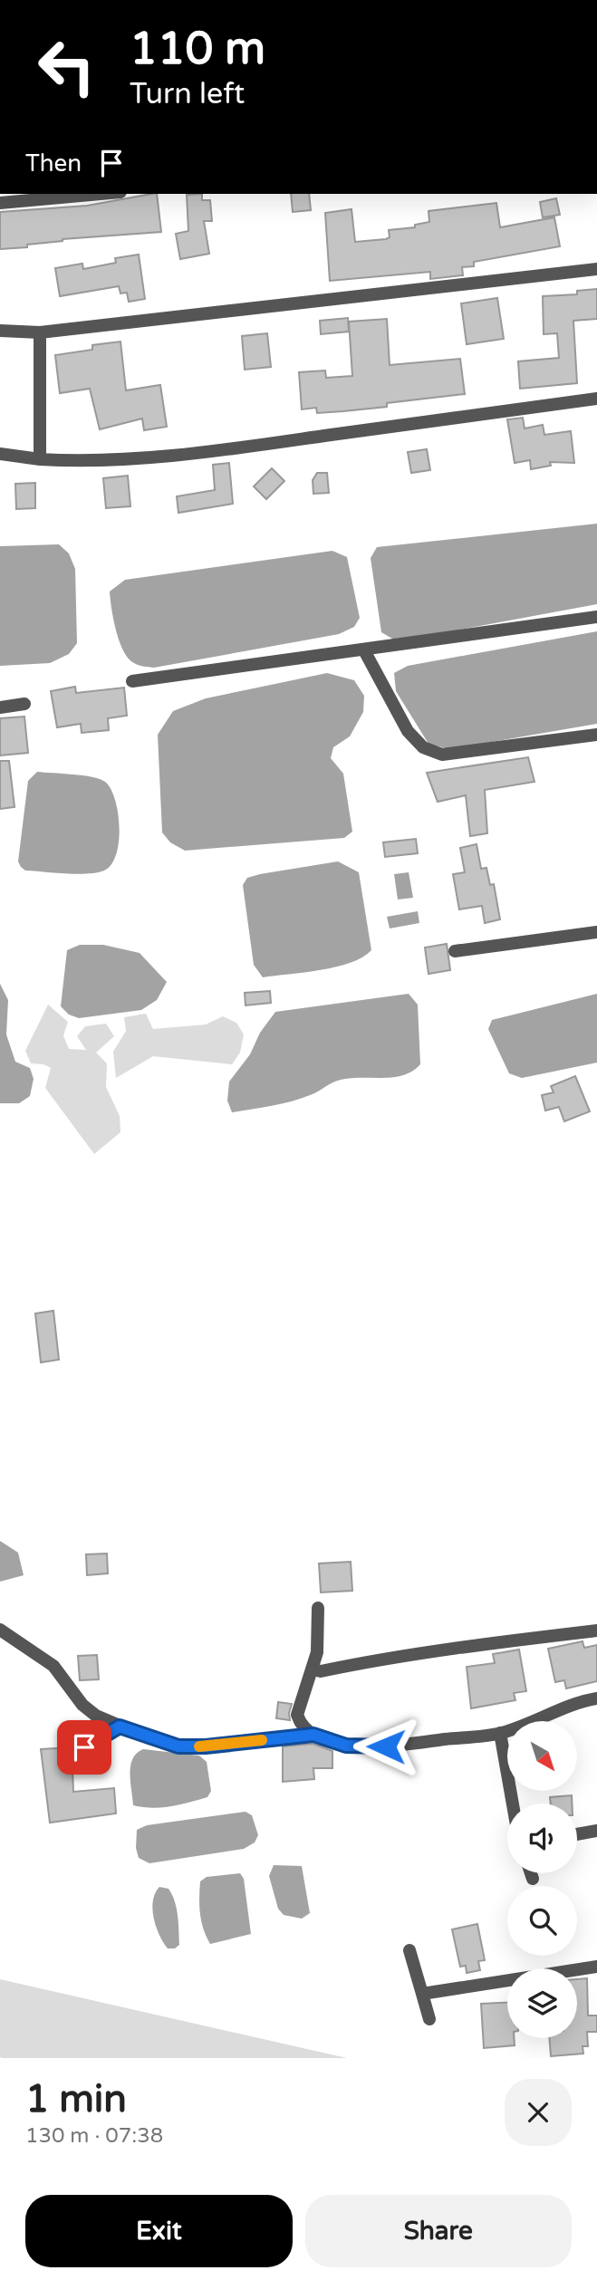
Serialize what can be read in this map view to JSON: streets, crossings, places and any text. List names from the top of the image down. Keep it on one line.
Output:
{"north":"bottom right","page":{"turn":["110 m","Turn left"],"then":"Then","heading":["1 min","130 m · 07:38"],"buttons":["Exit","Share"]}}
